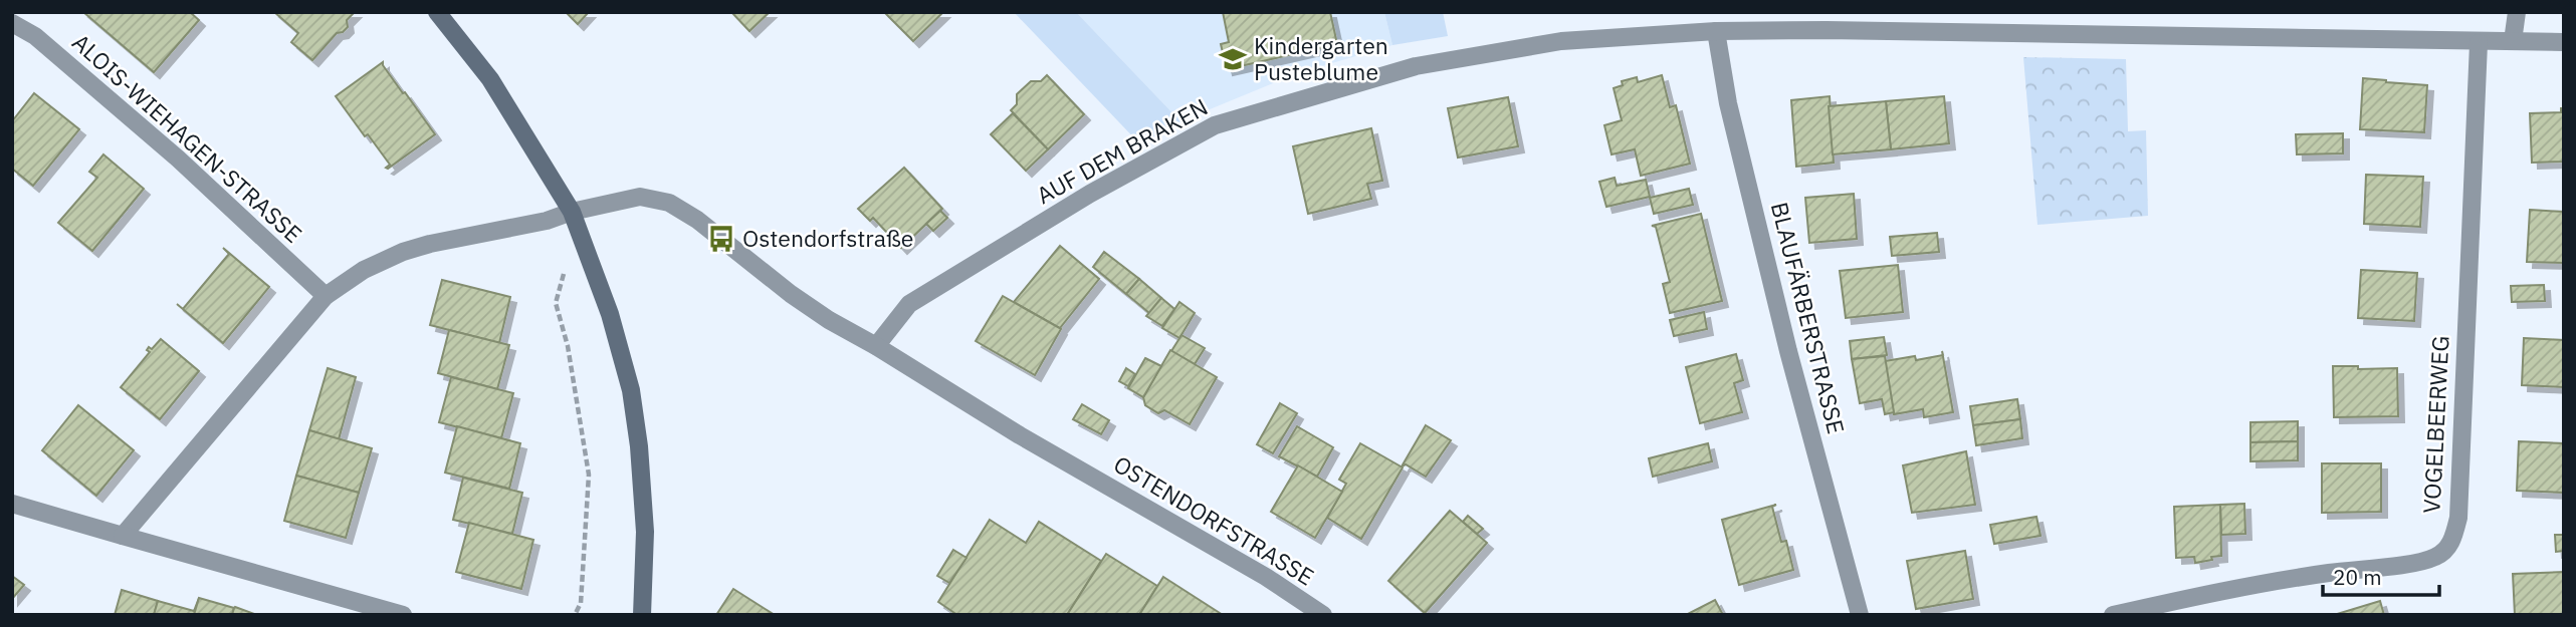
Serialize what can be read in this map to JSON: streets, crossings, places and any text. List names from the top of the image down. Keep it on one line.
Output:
{"streets":{"street":["ALOIS-WIEHAGEN-STRASSE","AUF DEM BRAKEN","BLAUFÄRBERSTRASSE","VOGELBEERWEG","OSTENDORFSTRASSE"]},"crossings":[["AUF DEM BRAKEN","BLAUFÄRBERSTRASSE"],["AUF DEM BRAKEN","VOGELBEERWEG"],["AUF DEM BRAKEN","OSTENDORFSTRASSE"]],"places":{"school or university":["Kindergarten Pusteblume"],"bus stop":["Ostendorfstraße"]},"scale_bar":"20 m"}
